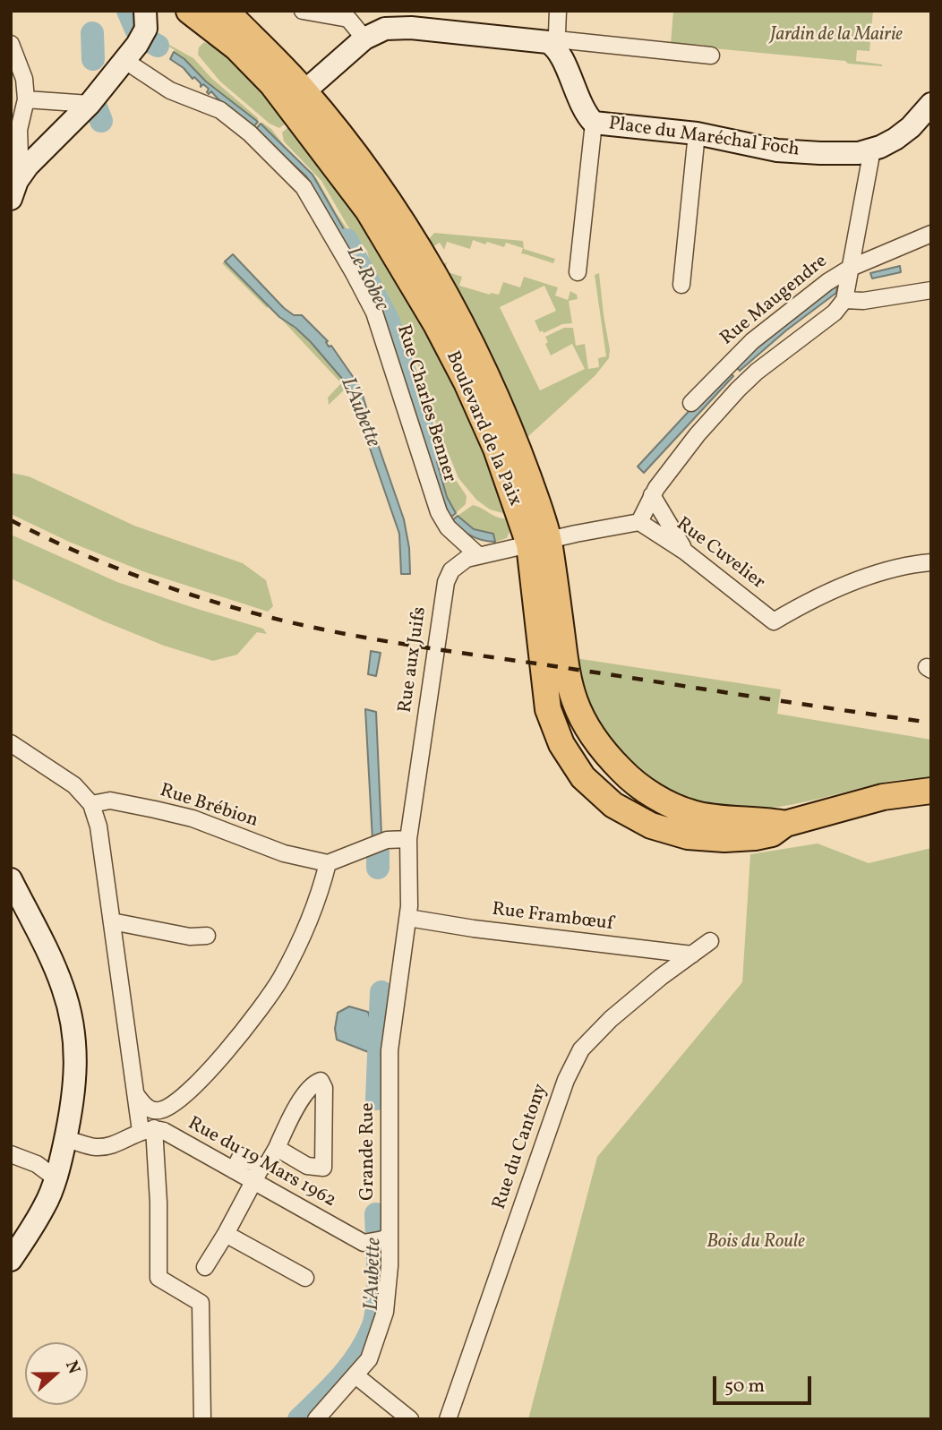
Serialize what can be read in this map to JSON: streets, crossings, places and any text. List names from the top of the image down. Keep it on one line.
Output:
{"streets":{"main road":["Boulevard de la Paix"],"street":["Place du Maréchal Foch","Rue Maugendre","Rue Charles Benner","Rue Cuvelier","Rue aux Juifs","Rue Brébion","Rue Frambœuf","Rue du Cantony","Grande Rue","Rue du 19 Mars 1962"]},"crossings":[["Rue Charles Benner","Rue aux Juifs"],["Boulevard de la Paix","Rue aux Juifs"],["Rue Cuvelier","Rue aux Juifs"],["Rue aux Juifs","Rue Frambœuf"],["Rue aux Juifs","Grande Rue"],["Rue Frambœuf","Rue du Cantony"],["Rue Frambœuf","Grande Rue"],["Grande Rue","Rue du 19 Mars 1962"]],"water":["Le Robec","L'Aubette"],"parks":["Jardin de la Mairie","Bois du Roule"],"scale_bar":"50 m","north":"right"}
